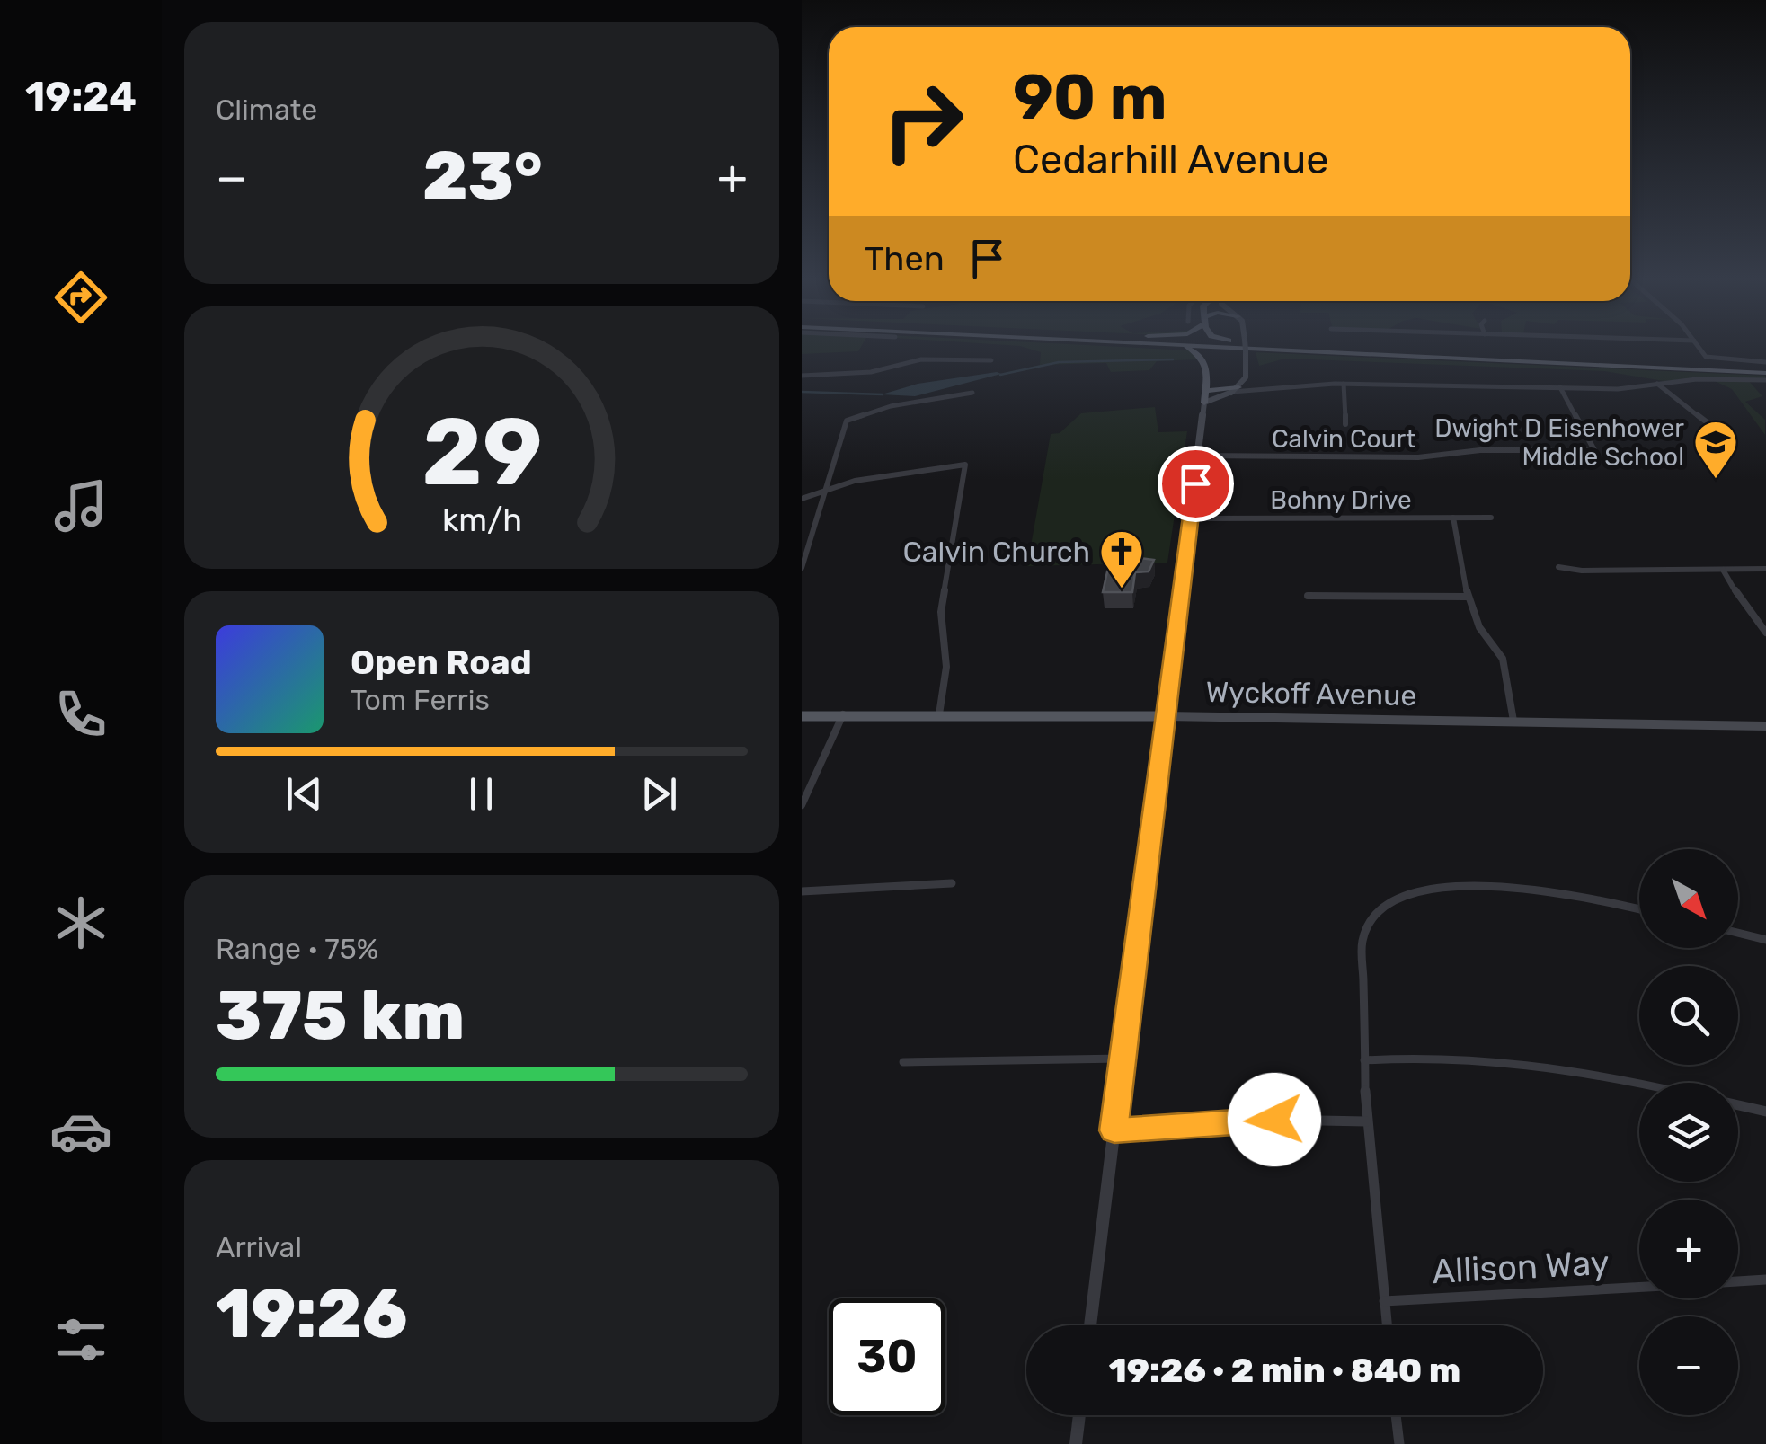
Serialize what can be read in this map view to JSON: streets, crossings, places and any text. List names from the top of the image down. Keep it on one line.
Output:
{"streets":{"main road":["Wyckoff Avenue"],"street":["Calvin Court","Bohny Drive","Allison Way"]},"places":{"school or university":["Dwight D Eisenhower Middle School"],"church":["Calvin Church"]},"north":"bottom right","page":{"tabs":"19:24","tile":["Climate",["Range · 75%","375 km"],["Arrival","19:26"]],"turn":["90 m","Cedarhill Avenue"],"heat":["−","23°","+"],"then":"Then","song":["Open Road","Tom Ferris"],"map_buttons":["+","−"],"limit":"30","trip":"19:26 · 2 min · 840 m","gauge":["29","km/h"]}}
